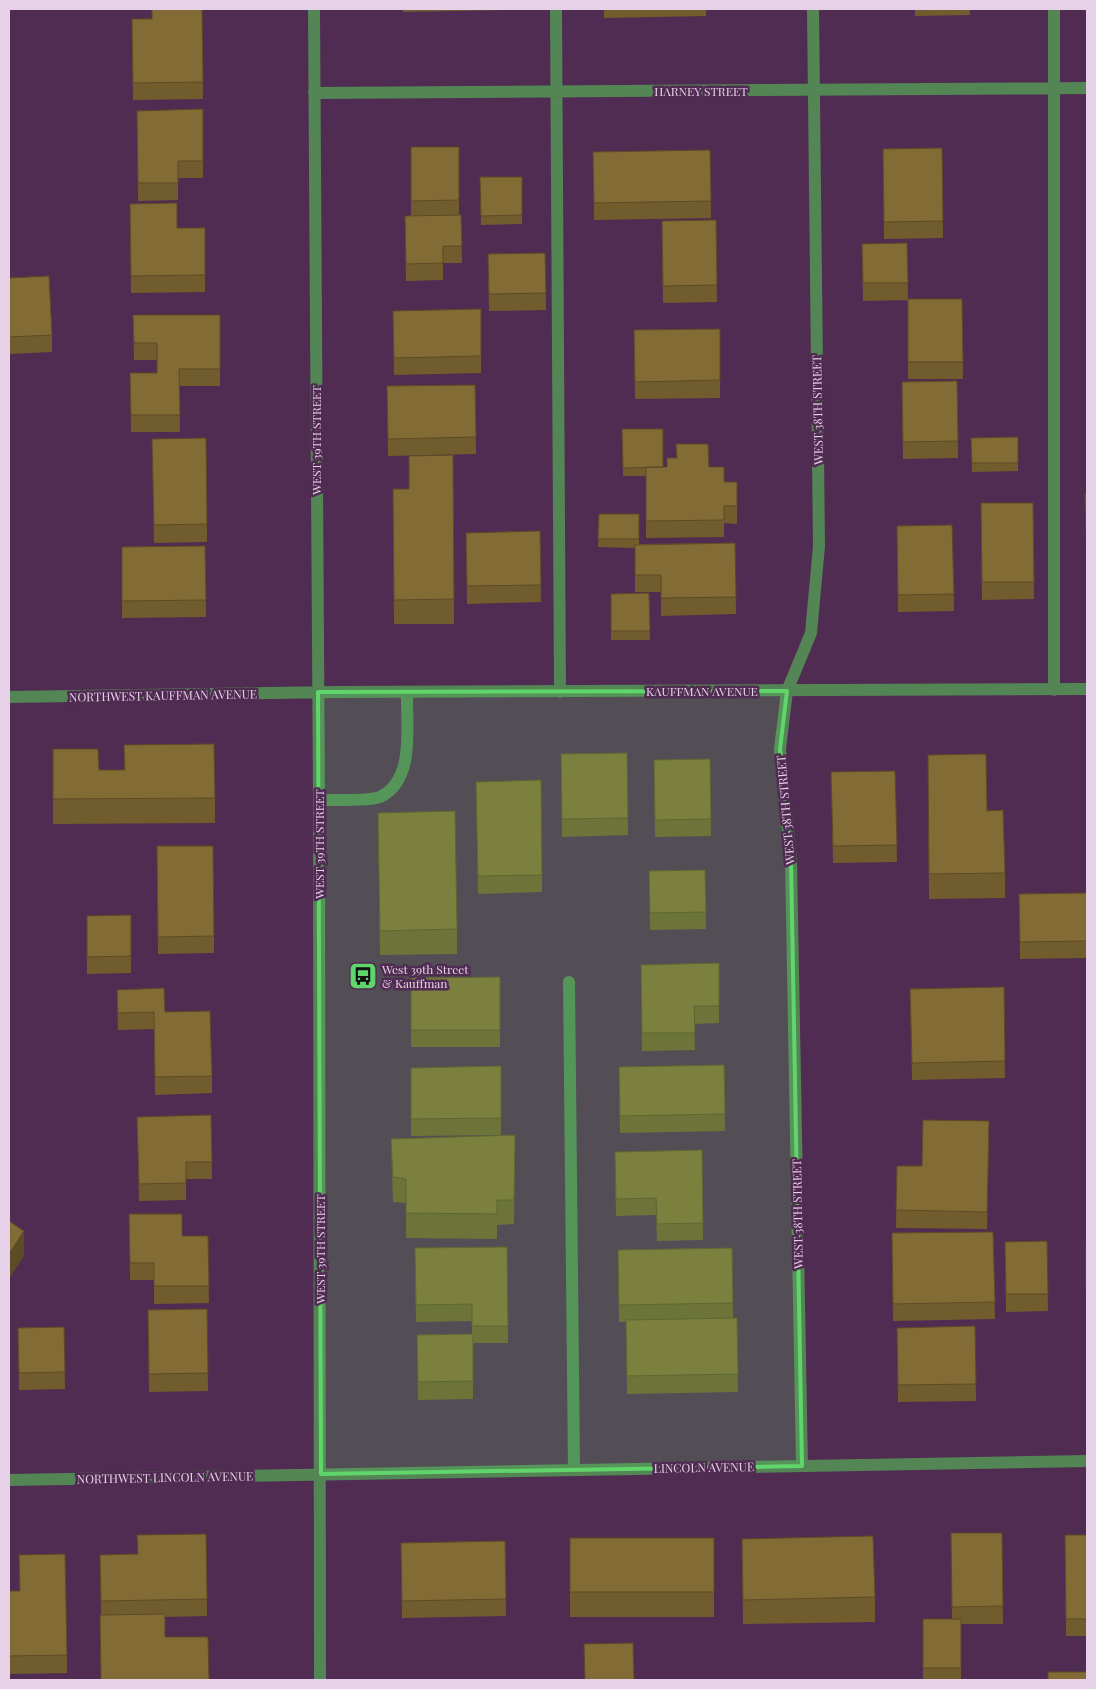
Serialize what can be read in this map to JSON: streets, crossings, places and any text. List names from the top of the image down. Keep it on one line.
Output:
{"streets":{"street":["HARNEY STREET","WEST 38TH STREET","WEST 39TH STREET","KAUFFMAN AVENUE","NORTHWEST KAUFFMAN AVENUE","LINCOLN AVENUE","NORTHWEST LINCOLN AVENUE"]},"crossings":[["HARNEY STREET","WEST 38TH STREET"],["HARNEY STREET","WEST 39TH STREET"],["WEST 38TH STREET","KAUFFMAN AVENUE"],["WEST 38TH STREET","LINCOLN AVENUE"],["WEST 39TH STREET","KAUFFMAN AVENUE"],["WEST 39TH STREET","NORTHWEST KAUFFMAN AVENUE"],["WEST 39TH STREET","LINCOLN AVENUE"],["WEST 39TH STREET","NORTHWEST LINCOLN AVENUE"],["KAUFFMAN AVENUE","NORTHWEST KAUFFMAN AVENUE"],["LINCOLN AVENUE","NORTHWEST LINCOLN AVENUE"]],"places":{"bus stop":["West 39th Street & Kauffman"]}}
